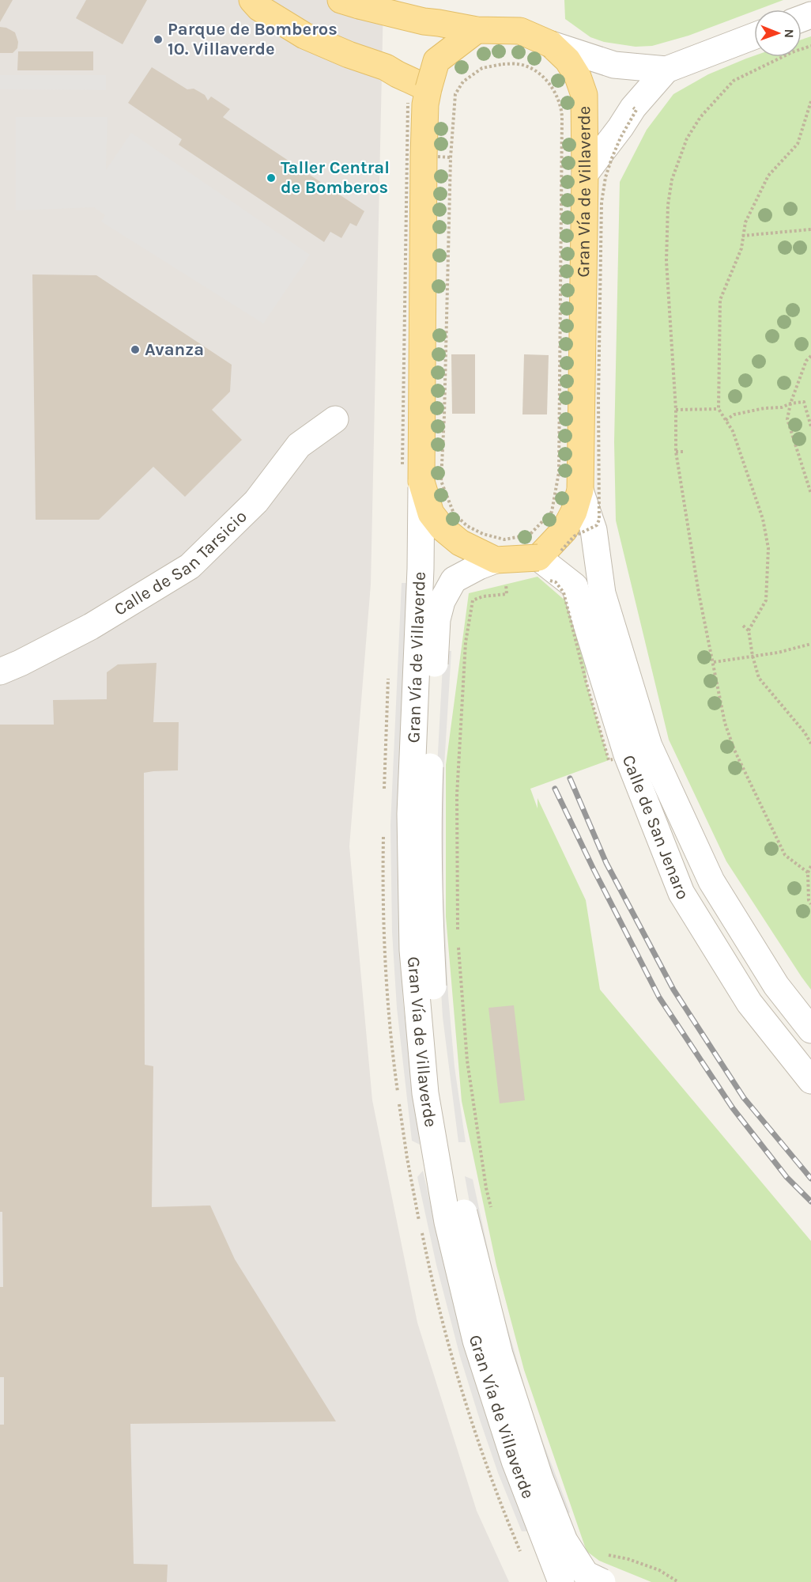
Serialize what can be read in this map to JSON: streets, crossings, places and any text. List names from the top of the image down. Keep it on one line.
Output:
{"streets":{"main road":["Gran Vía de Villaverde"],"street":["Calle de San Tarsicio","Calle de San Jenaro"]},"crossings":[["Gran Vía de Villaverde","Calle de San Jenaro"]],"places":["Parque de Bomberos 10. Villaverde","Taller Central de Bomberos","Avanza"],"north":"right"}
